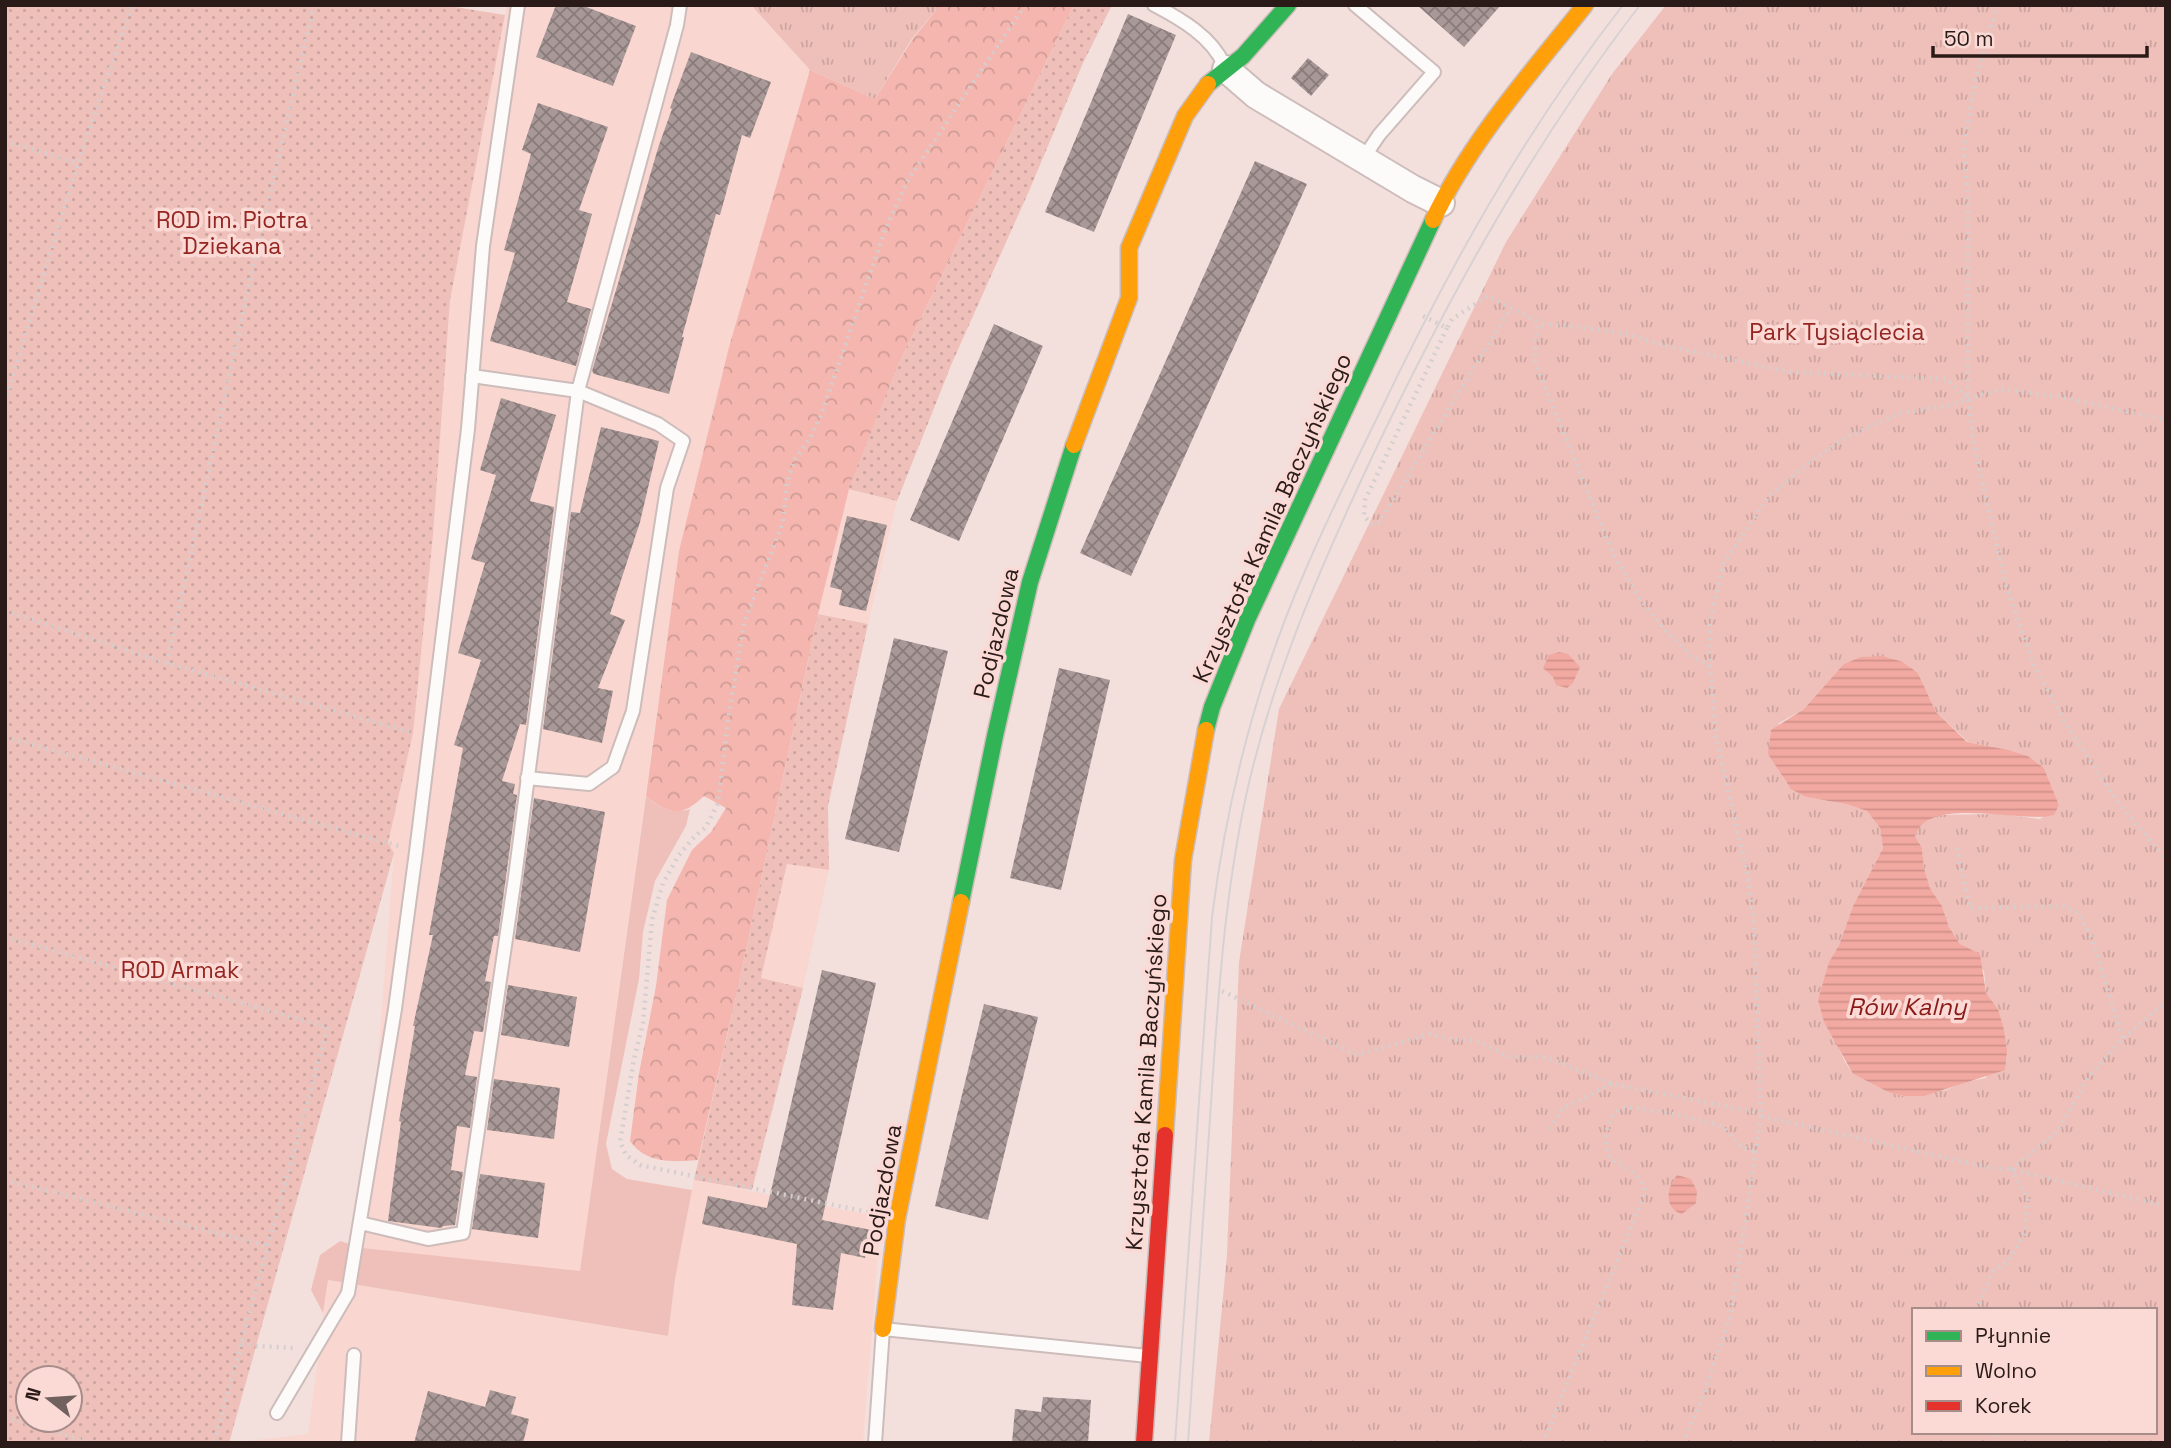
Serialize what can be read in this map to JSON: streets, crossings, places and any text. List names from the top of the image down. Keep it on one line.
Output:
{"streets":{"street":["Krzysztofa Kamila Baczyńskiego","Podjazdowa"]},"water":["Rów Kalny"],"parks":["ROD im. Piotra Dziekana","Park Tysiąclecia","ROD Armak"],"legend":["Płynnie","Wolno","Korek"],"scale_bar":"50 m","north":"left"}
